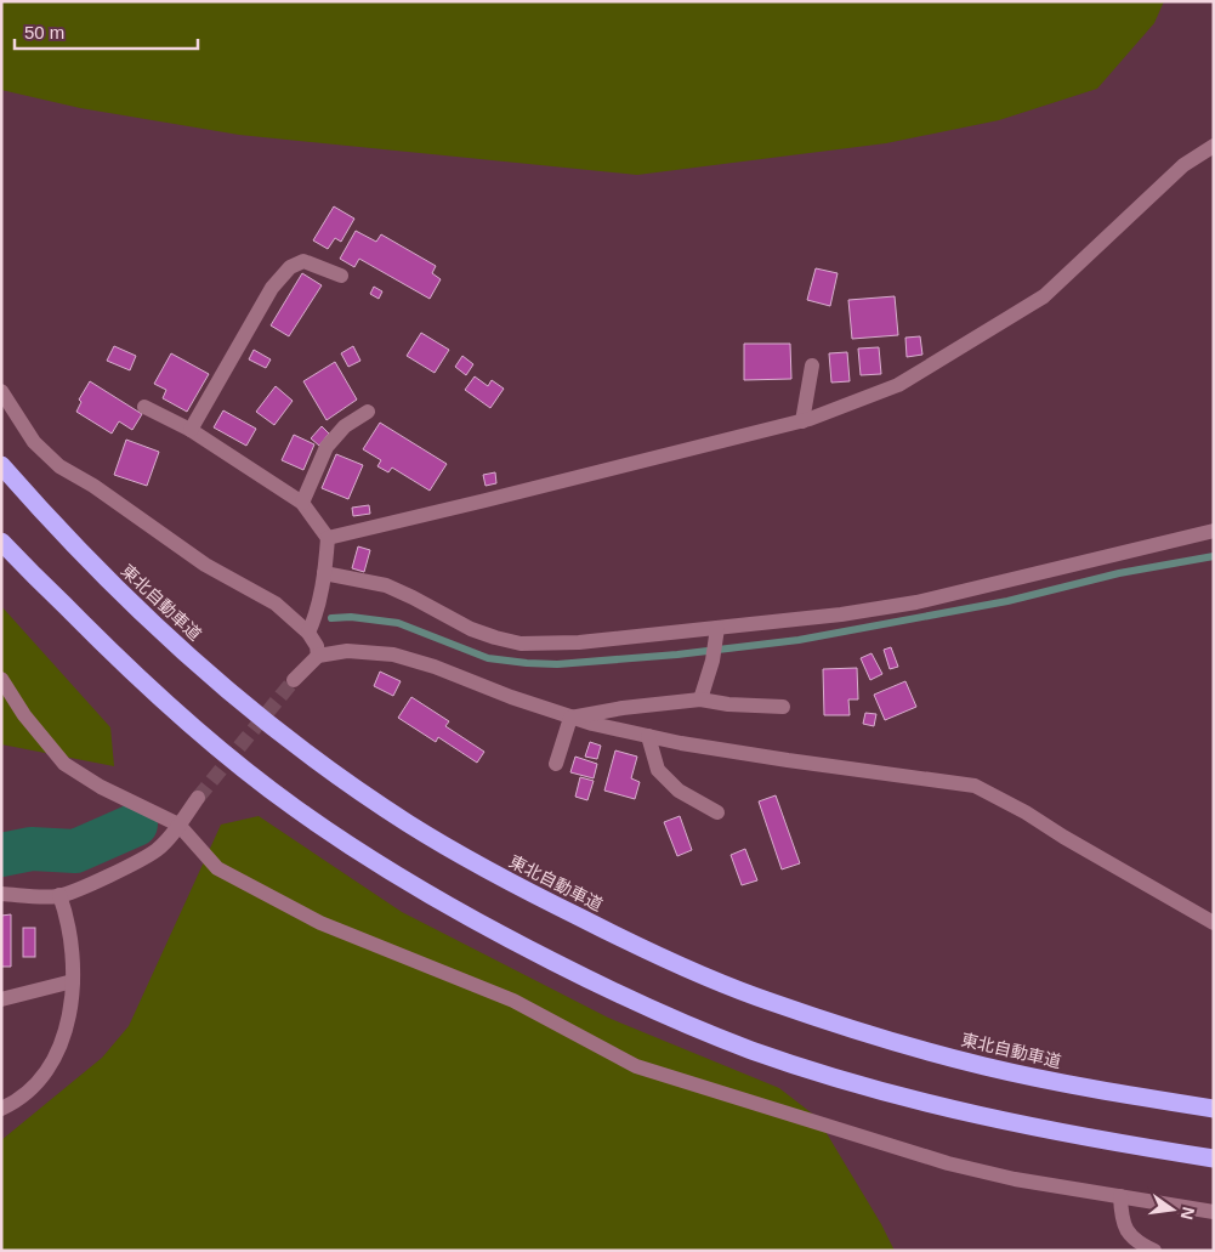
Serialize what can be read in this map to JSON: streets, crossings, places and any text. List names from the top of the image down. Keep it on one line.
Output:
{"streets":{"highway":["東北自動車道"]},"scale_bar":"50 m","north":"right"}
